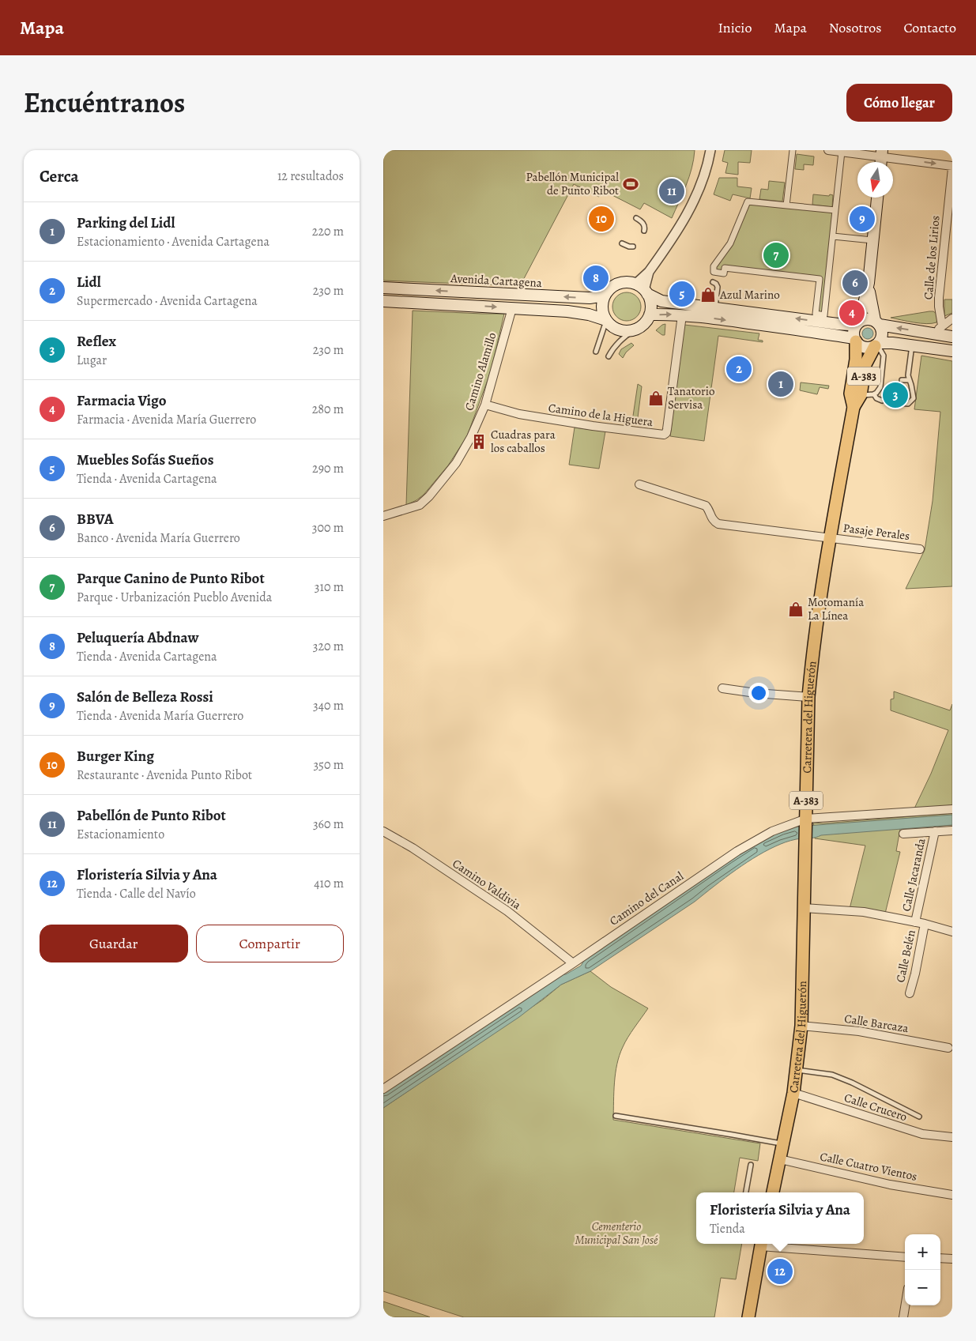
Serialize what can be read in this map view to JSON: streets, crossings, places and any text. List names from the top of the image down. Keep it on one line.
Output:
{"streets":{"main road":["Avenida Cartagena","A-383","Carretera del Higuerón"],"street":["Calle de los Lirios","Camino Alamillo","Camino de la Higuera","Pasaje Perales","Calle Jacaranda","Camino Valdivia","Camino del Canal","Calle Belén","Calle Barcaza","Calle Crucero","Calle Cuatro Vientos"]},"crossings":[["Camino Alamillo","Camino de la Higuera"],["A-383","Carretera del Higuerón"],["Pasaje Perales","Carretera del Higuerón"],["Carretera del Higuerón","Camino del Canal"],["Carretera del Higuerón","Calle Barcaza"],["Carretera del Higuerón","Calle Crucero"],["Carretera del Higuerón","Calle Cuatro Vientos"],["Camino Valdivia","Camino del Canal"]],"parks":["Cementerio Municipal San José"],"places":{"sports":["Pabellón Municipal de Punto Ribot"],"shop":["Azul Marino","Tanatorio Servisa","Motomanía La Línea"],"building":["Cuadras para los caballos"]},"north":"bottom","page":{"header":"Mapa","nav":["Inicio","Mapa","Nosotros","Contacto"],"title":"Encuéntranos","buttons":["Cómo llegar",["Guardar","Compartir"]],"heading":["Cerca","12 resultados"],"pins":["11","9","10","7","8","6","5","4","2","1","3","12"],"list":[{"mark":"1","name":"Parking del Lidl","note":"Estacionamiento · Avenida Cartagena","value":"220 m"},{"mark":"2","name":"Lidl","note":"Supermercado · Avenida Cartagena","value":"230 m"},{"mark":"3","name":"Reflex","note":"Lugar","value":"230 m"},{"mark":"4","name":"Farmacia Vigo","note":"Farmacia · Avenida María Guerrero","value":"280 m"},{"mark":"5","name":"Muebles Sofás Sueños","note":"Tienda · Avenida Cartagena","value":"290 m"},{"mark":"6","name":"BBVA","note":"Banco · Avenida María Guerrero","value":"300 m"},{"mark":"7","name":"Parque Canino de Punto Ribot","note":"Parque · Urbanización Pueblo Avenida","value":"310 m"},{"mark":"8","name":"Peluquería Abdnaw","note":"Tienda · Avenida Cartagena","value":"320 m"},{"mark":"9","name":"Salón de Belleza Rossi","note":"Tienda · Avenida María Guerrero","value":"340 m"},{"mark":"10","name":"Burger King","note":"Restaurante · Avenida Punto Ribot","value":"350 m"},{"mark":"11","name":"Pabellón de Punto Ribot","note":"Estacionamiento","value":"360 m"},{"mark":"12","name":"Floristería Silvia y Ana","note":"Tienda · Calle del Navío","value":"410 m"}],"popup":["Floristería Silvia y Ana","Tienda"],"map_buttons":["+","−"]}}
